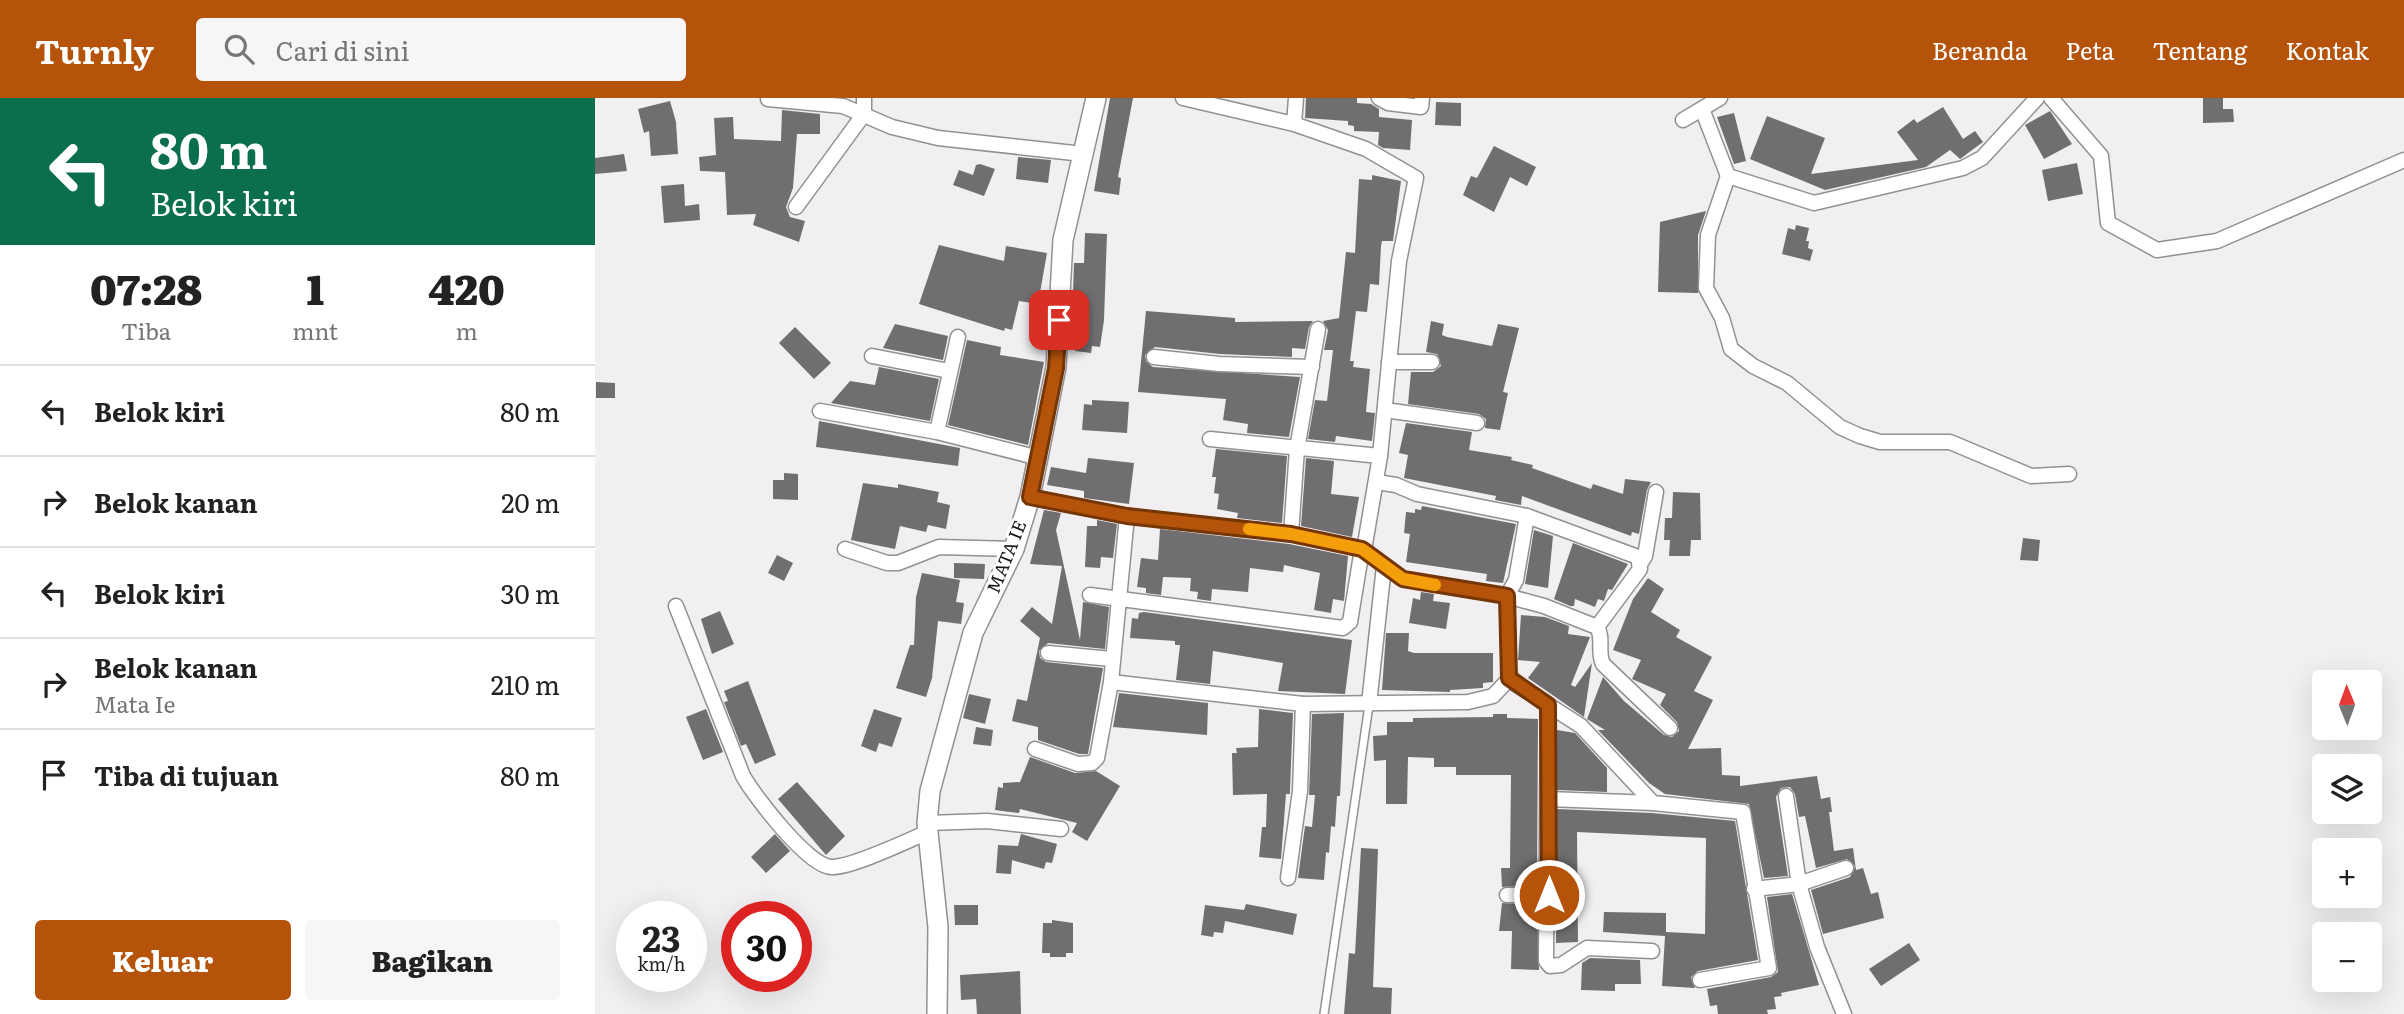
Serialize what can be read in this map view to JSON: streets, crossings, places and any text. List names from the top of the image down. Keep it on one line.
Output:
{"streets":{"street":["MATA IE"]},"north":"top","page":{"header":"Turnly","search":"Cari di sini","nav":["Beranda","Peta","Tentang","Kontak"],"turn":["80 m","Belok kiri"],"eta":["07:28","Tiba","1","mnt","420","m"],"list":[{"name":"Belok kiri","value":"80 m"},{"name":"Belok kanan","value":"20 m"},{"name":"Belok kiri","value":"30 m"},{"name":"Belok kanan","note":"Mata Ie","value":"210 m"},{"name":"Tiba di tujuan","value":"80 m"}],"map_buttons":["+","−"],"speed":"23 km/h","limit":"30","buttons":["Keluar","Bagikan"]}}
